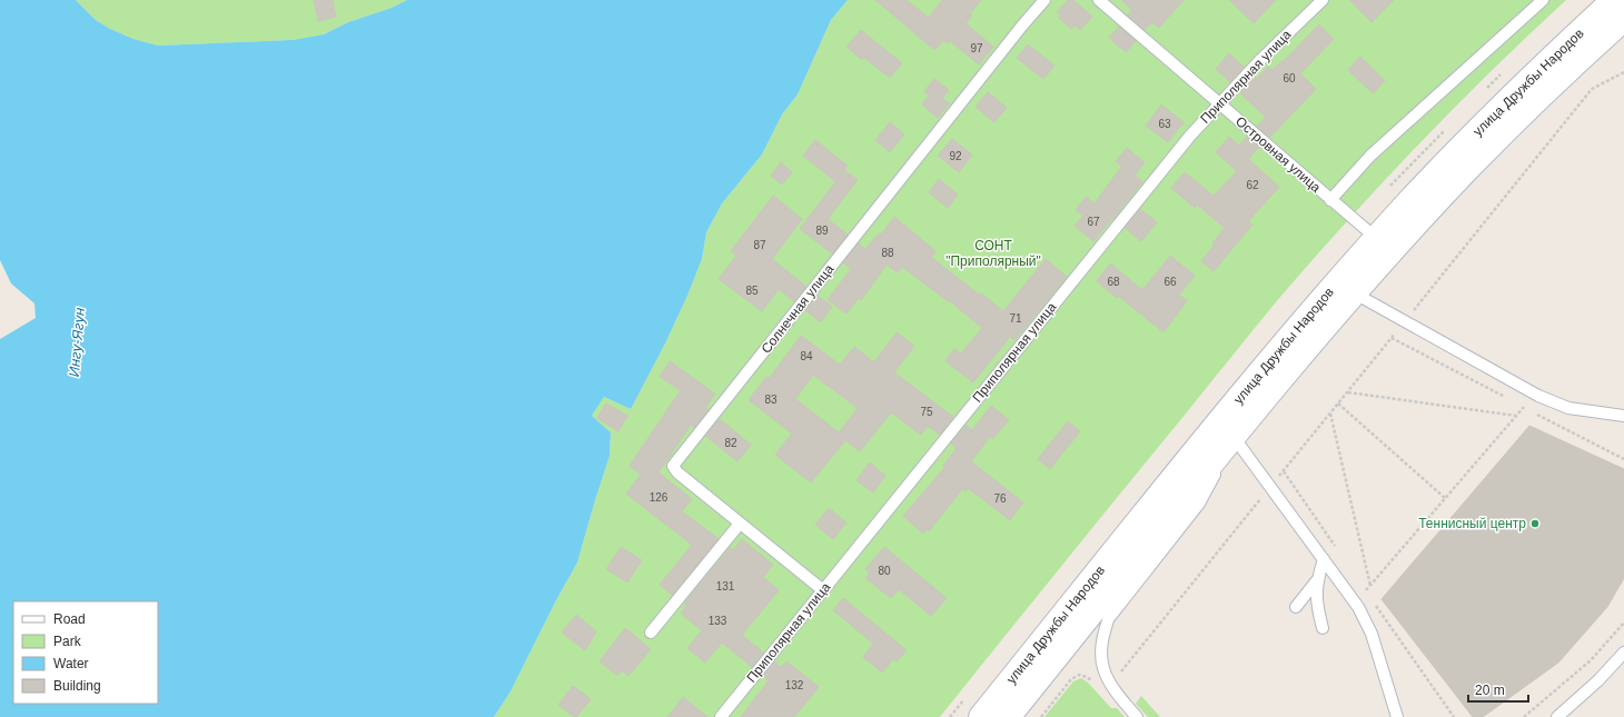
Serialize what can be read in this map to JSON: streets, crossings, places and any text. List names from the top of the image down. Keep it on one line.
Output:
{"streets":{"main road":["улица Дружбы Народов"],"lane":["Приполярная улица","Островная улица","Солнечная улица"]},"crossings":[["Приполярная улица","Островная улица"],["Приполярная улица","Солнечная улица"],["улица Дружбы Народов","Островная улица"]],"water":["Ингу-Ягун"],"parks":["СОНТ \"Приполярный\""],"places":["Теннисный центр"],"house_numbers":["97","60","63","92","62","67","89","87","88","68","66","85","71","84","83","75","82","126","76","80","131","133","132"],"legend":["Road","Park","Water","Building"],"scale_bar":"20 m"}
